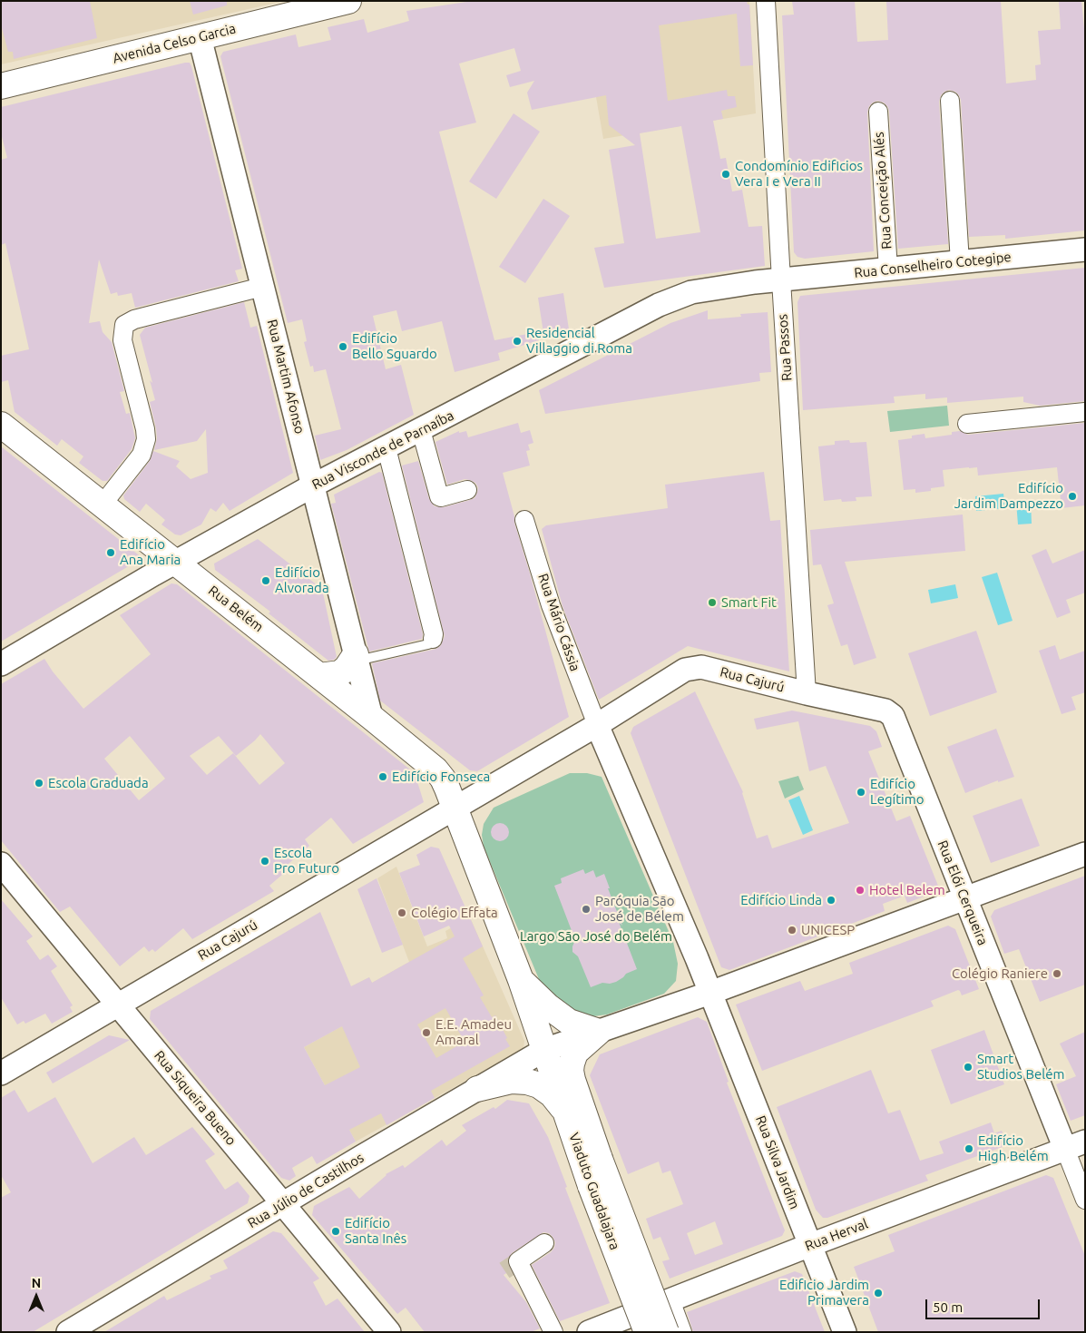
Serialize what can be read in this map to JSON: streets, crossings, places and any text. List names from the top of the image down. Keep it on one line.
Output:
{"streets":{"main road":["Avenida Celso Garcia","Rua Belém","Viaduto Guadalajara"],"street":["Rua Conceição Alés","Rua Conselheiro Cotegipe","Rua Passos","Rua Martim Afonso","Rua Visconde de Parnaíba","Rua Mário Cássia","Rua Cajurú","Rua Elói Cerqueira","Rua Siqueira Bueno","Rua Silva Jardim","Rua Júlio de Castilhos","Rua Herval"]},"crossings":[["Avenida Celso Garcia","Rua Martim Afonso"],["Rua Conceição Alés","Rua Conselheiro Cotegipe"],["Rua Conselheiro Cotegipe","Rua Passos"],["Rua Conselheiro Cotegipe","Rua Visconde de Parnaíba"],["Rua Passos","Rua Visconde de Parnaíba"],["Rua Passos","Rua Cajurú"],["Rua Martim Afonso","Rua Visconde de Parnaíba"],["Rua Martim Afonso","Rua Belém"],["Rua Visconde de Parnaíba","Rua Belém"],["Rua Belém","Rua Cajurú"],["Rua Mário Cássia","Rua Cajurú"],["Rua Cajurú","Rua Elói Cerqueira"],["Rua Cajurú","Rua Siqueira Bueno"],["Rua Elói Cerqueira","Rua Herval"],["Rua Siqueira Bueno","Rua Júlio de Castilhos"],["Rua Silva Jardim","Rua Herval"],["Rua Júlio de Castilhos","Viaduto Guadalajara"]],"parks":["Largo São José do Belém"],"places":["Condomínio Edificios Vera I e Vera II","Residencial Villaggio di Roma","Edifício Bello Sguardo","Edifício Jardim Dampezzo","Edifício Ana Maria","Edifício Alvorada","Smart Fit","Edifício Fonseca","Escola Graduada","Edifício Legítimo","Escola Pro Futuro","Hotel Belem","Edifício Linda","Paróquia São José de Bélem","Colégio Effata","UNICESP","Colégio Raniere","E.E. Amadeu Amaral","Smart Studios Belém","Edifício High Belém","Edifício Santa Inês","Edificio Jardim Primavera"],"scale_bar":"50 m","north":"top"}
